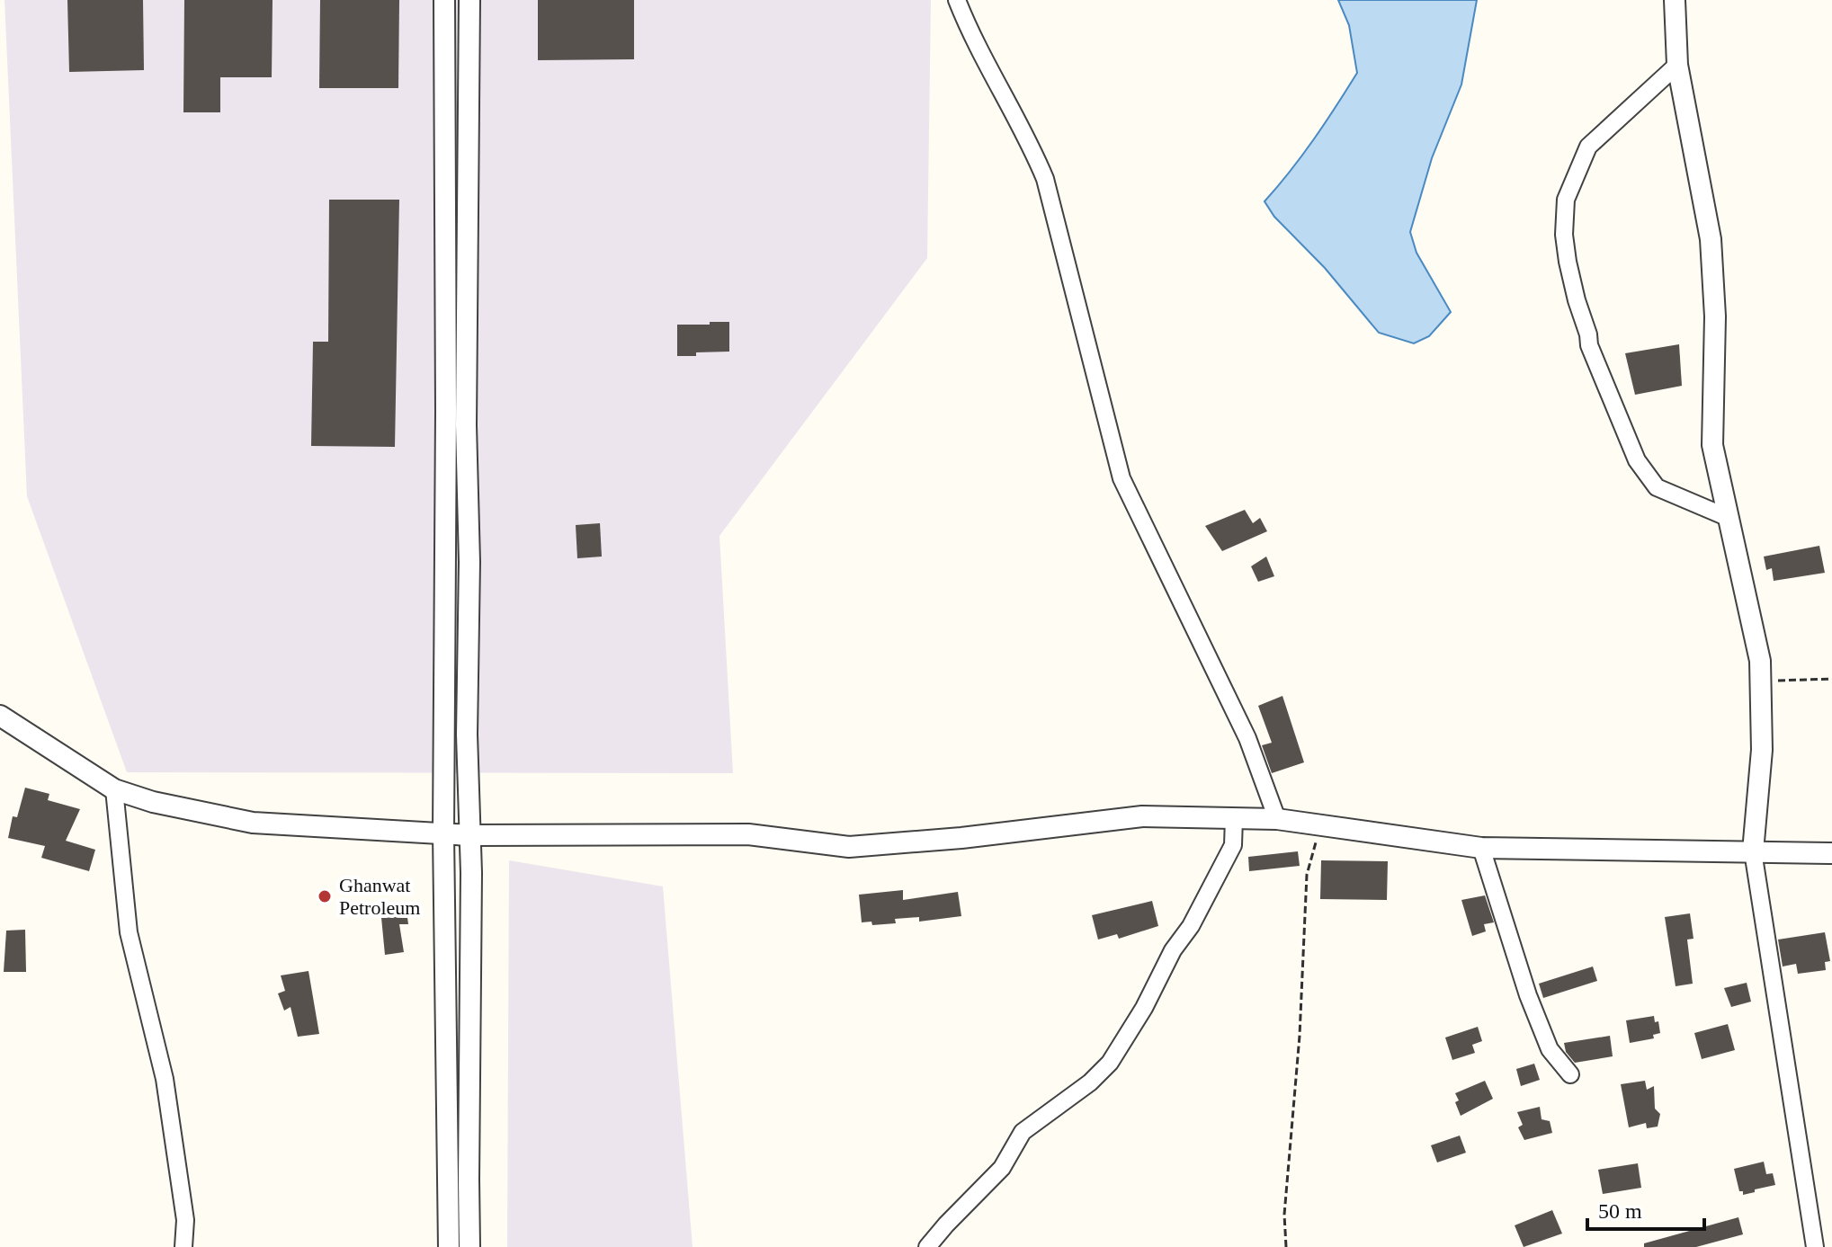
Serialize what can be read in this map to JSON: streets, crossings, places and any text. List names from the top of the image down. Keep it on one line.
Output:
{"places":["Ghanwat Petroleum"],"scale_bar":"50 m"}
